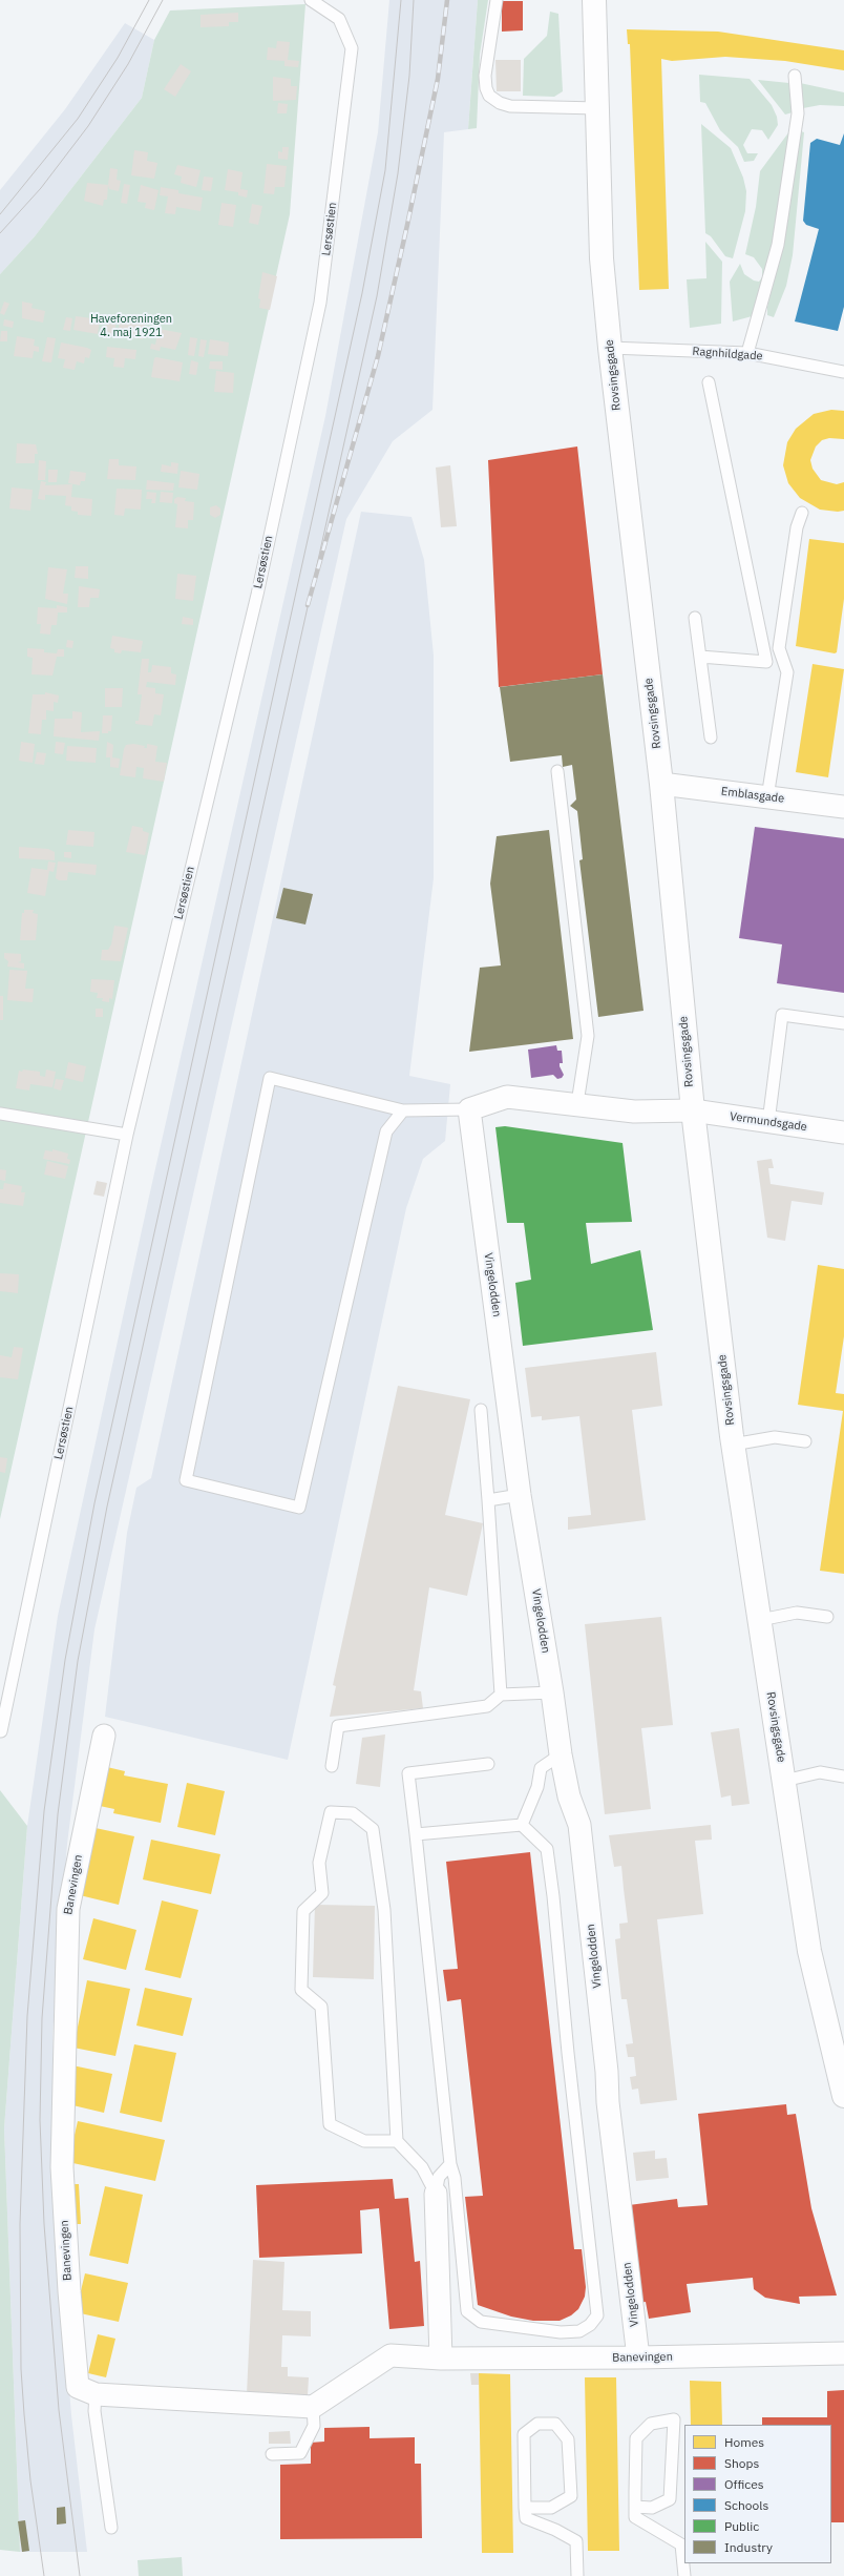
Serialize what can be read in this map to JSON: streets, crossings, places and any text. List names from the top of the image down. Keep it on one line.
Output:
{"streets":{"street":["Rovsingsgade","Emblasgade","Vermundsgade","Vingelodden","Banevingen"],"lane":["Lersøstien","Ragnhildgade"]},"crossings":[["Ragnhildgade","Rovsingsgade"],["Rovsingsgade","Emblasgade"],["Rovsingsgade","Vermundsgade"],["Vingelodden","Banevingen"]],"parks":["Haveforeningen 4. maj 1921"],"legend":["Homes","Shops","Offices","Schools","Public","Industry"]}
